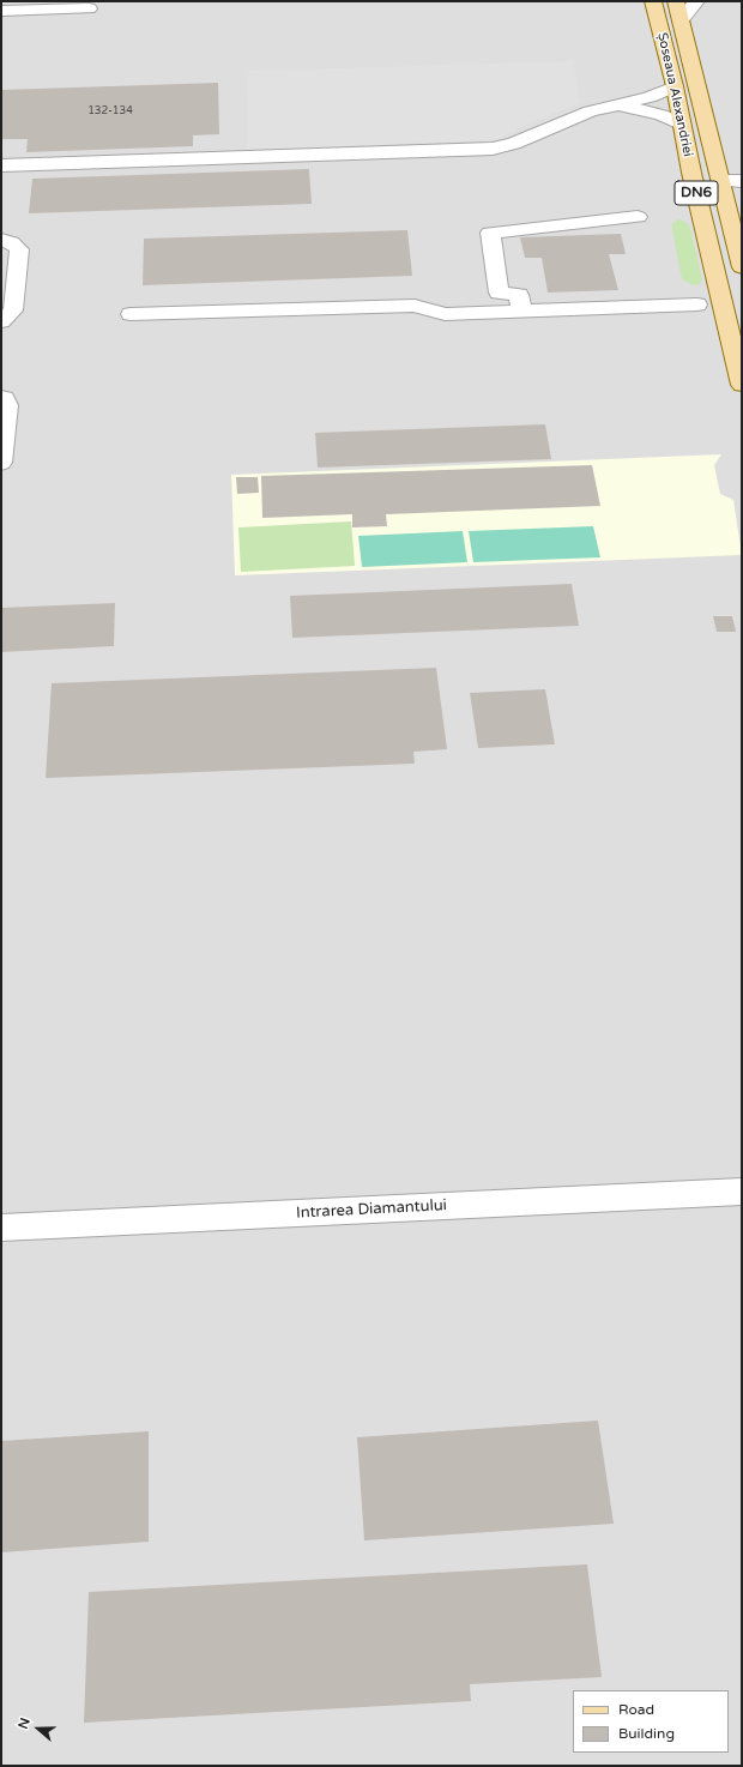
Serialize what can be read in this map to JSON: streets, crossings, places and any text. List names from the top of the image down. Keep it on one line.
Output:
{"streets":{"main road":["Șoseaua Alexandriei","DN6"],"street":["Intrarea Diamantului"]},"house_numbers":["132-134"],"legend":["Road","Building"],"north":"left"}
